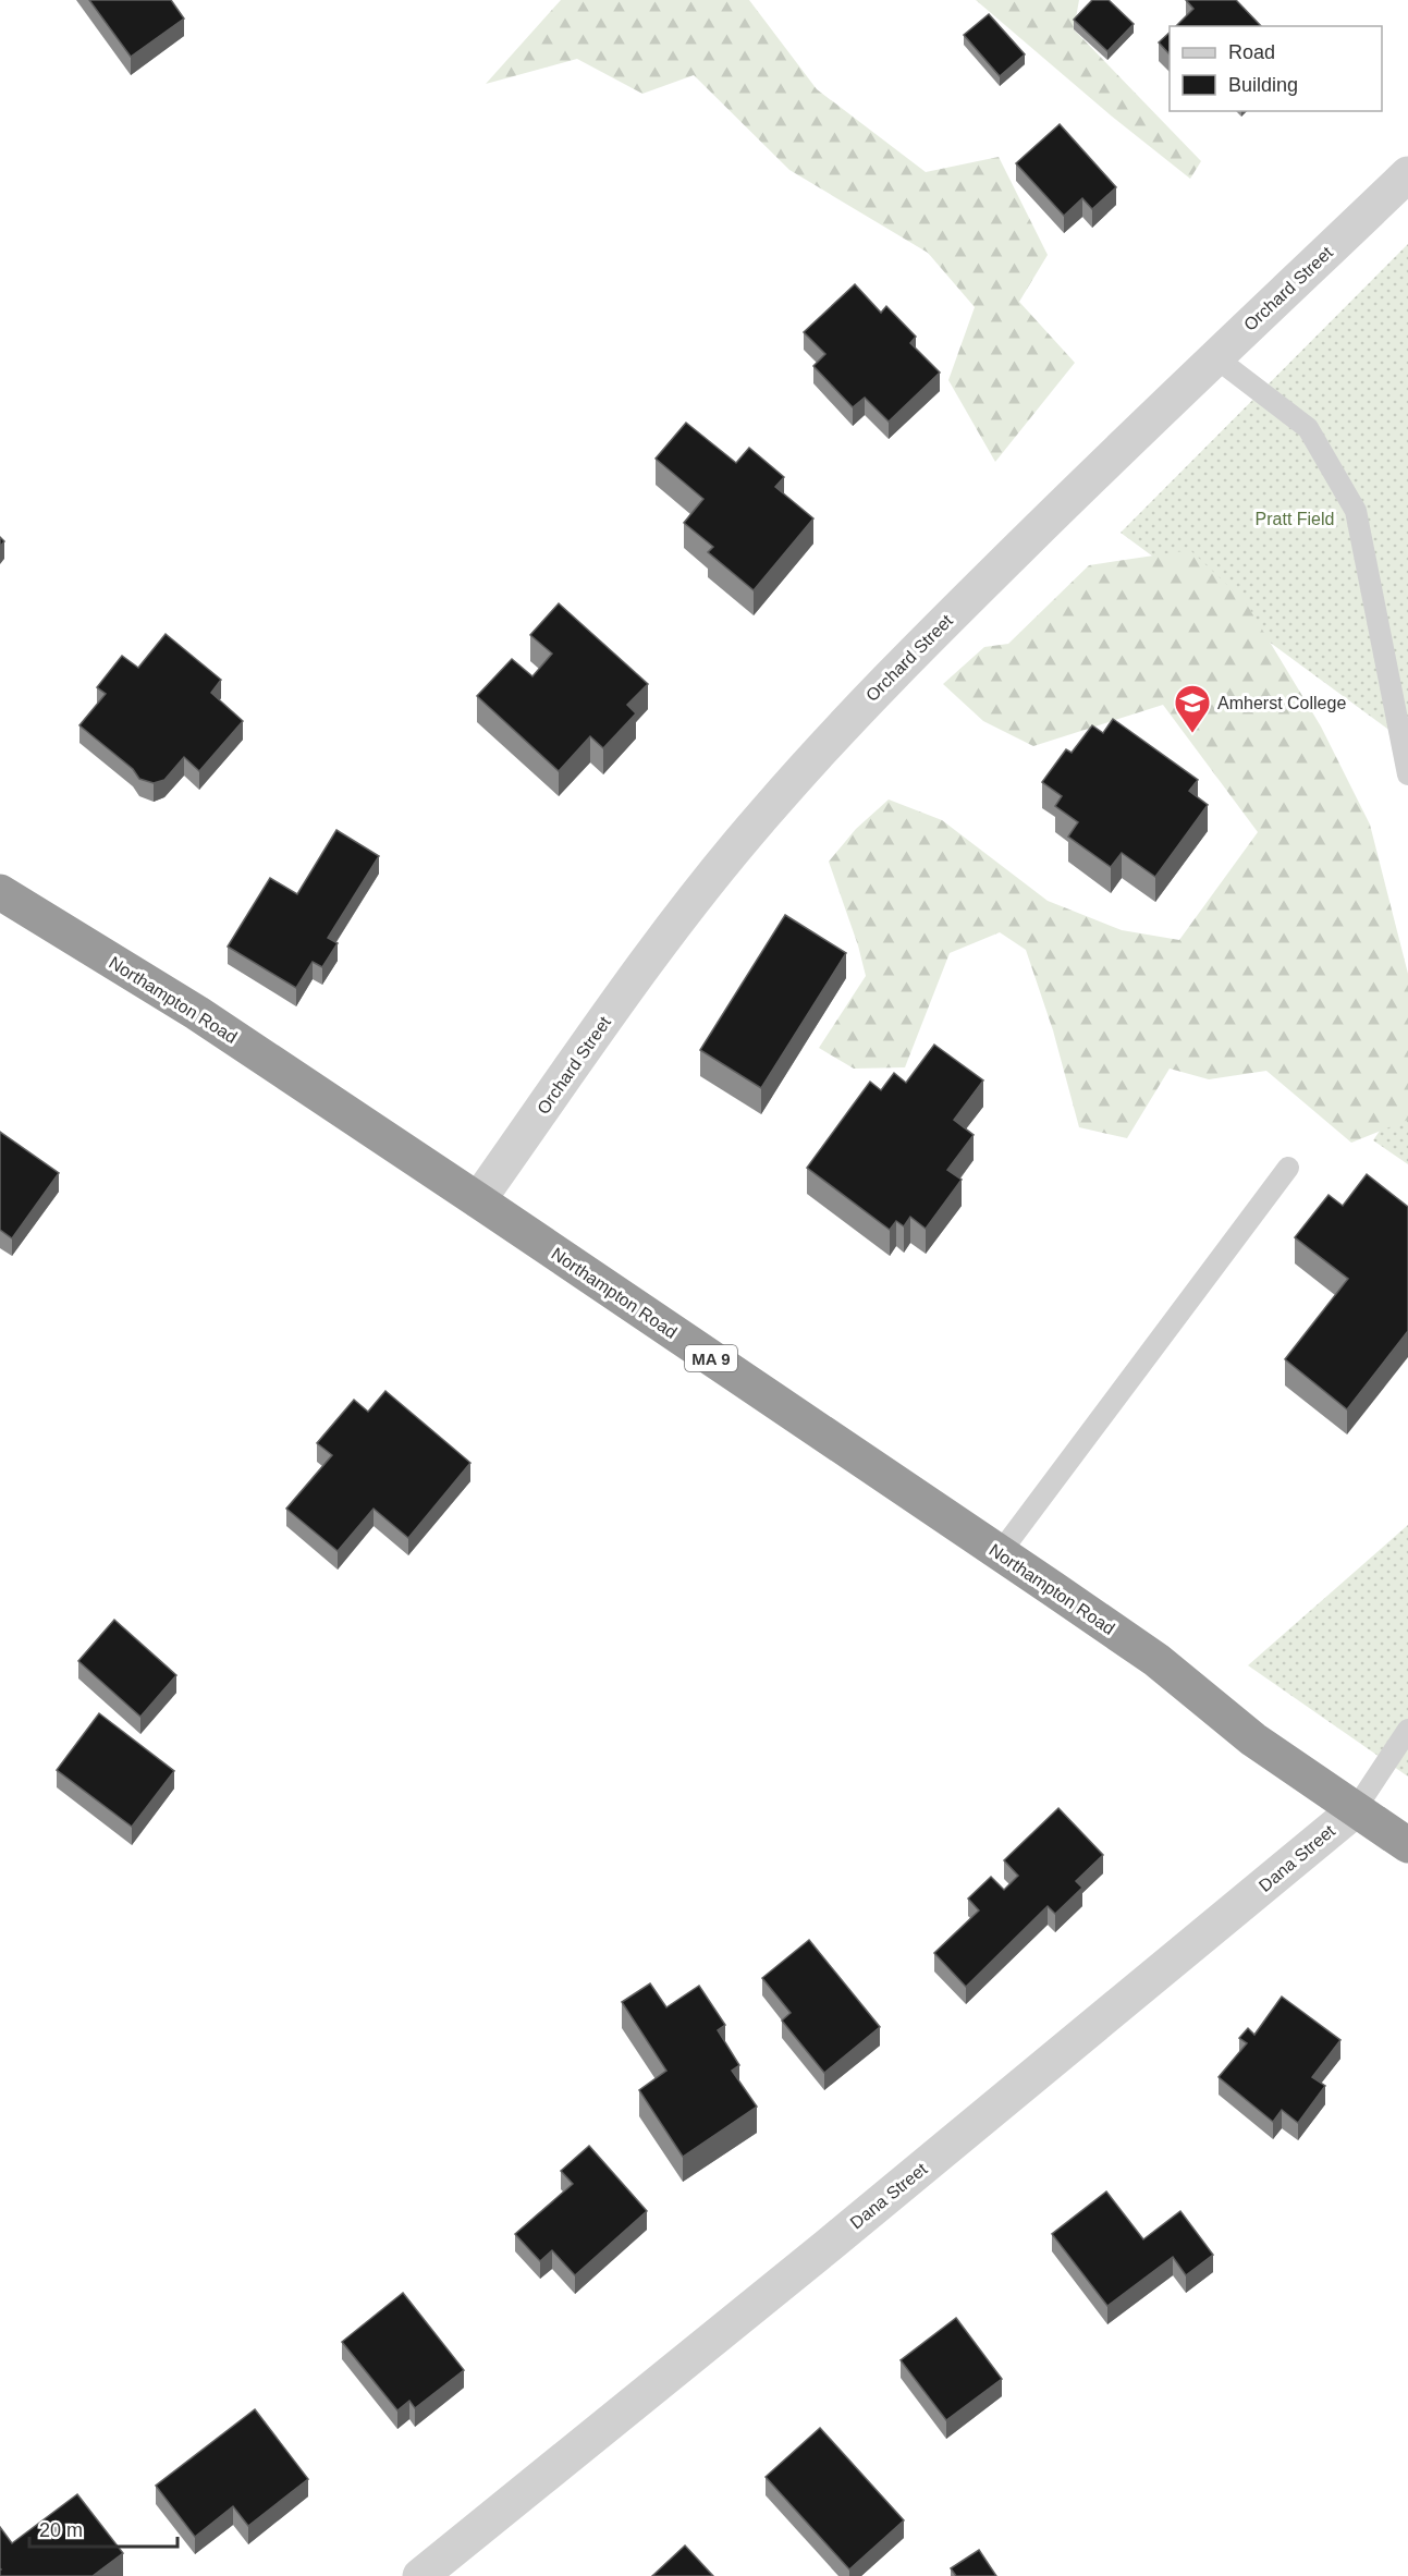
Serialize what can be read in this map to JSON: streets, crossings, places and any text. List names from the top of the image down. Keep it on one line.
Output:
{"streets":{"highway":["Northampton Road","MA 9"],"street":["Orchard Street","Dana Street"]},"crossings":[["Orchard Street","Northampton Road"],["Northampton Road","Dana Street"]],"parks":["Pratt Field"],"places":{"school or university":["Amherst College"]},"legend":["Road","Building"],"scale_bar":"20 m"}
